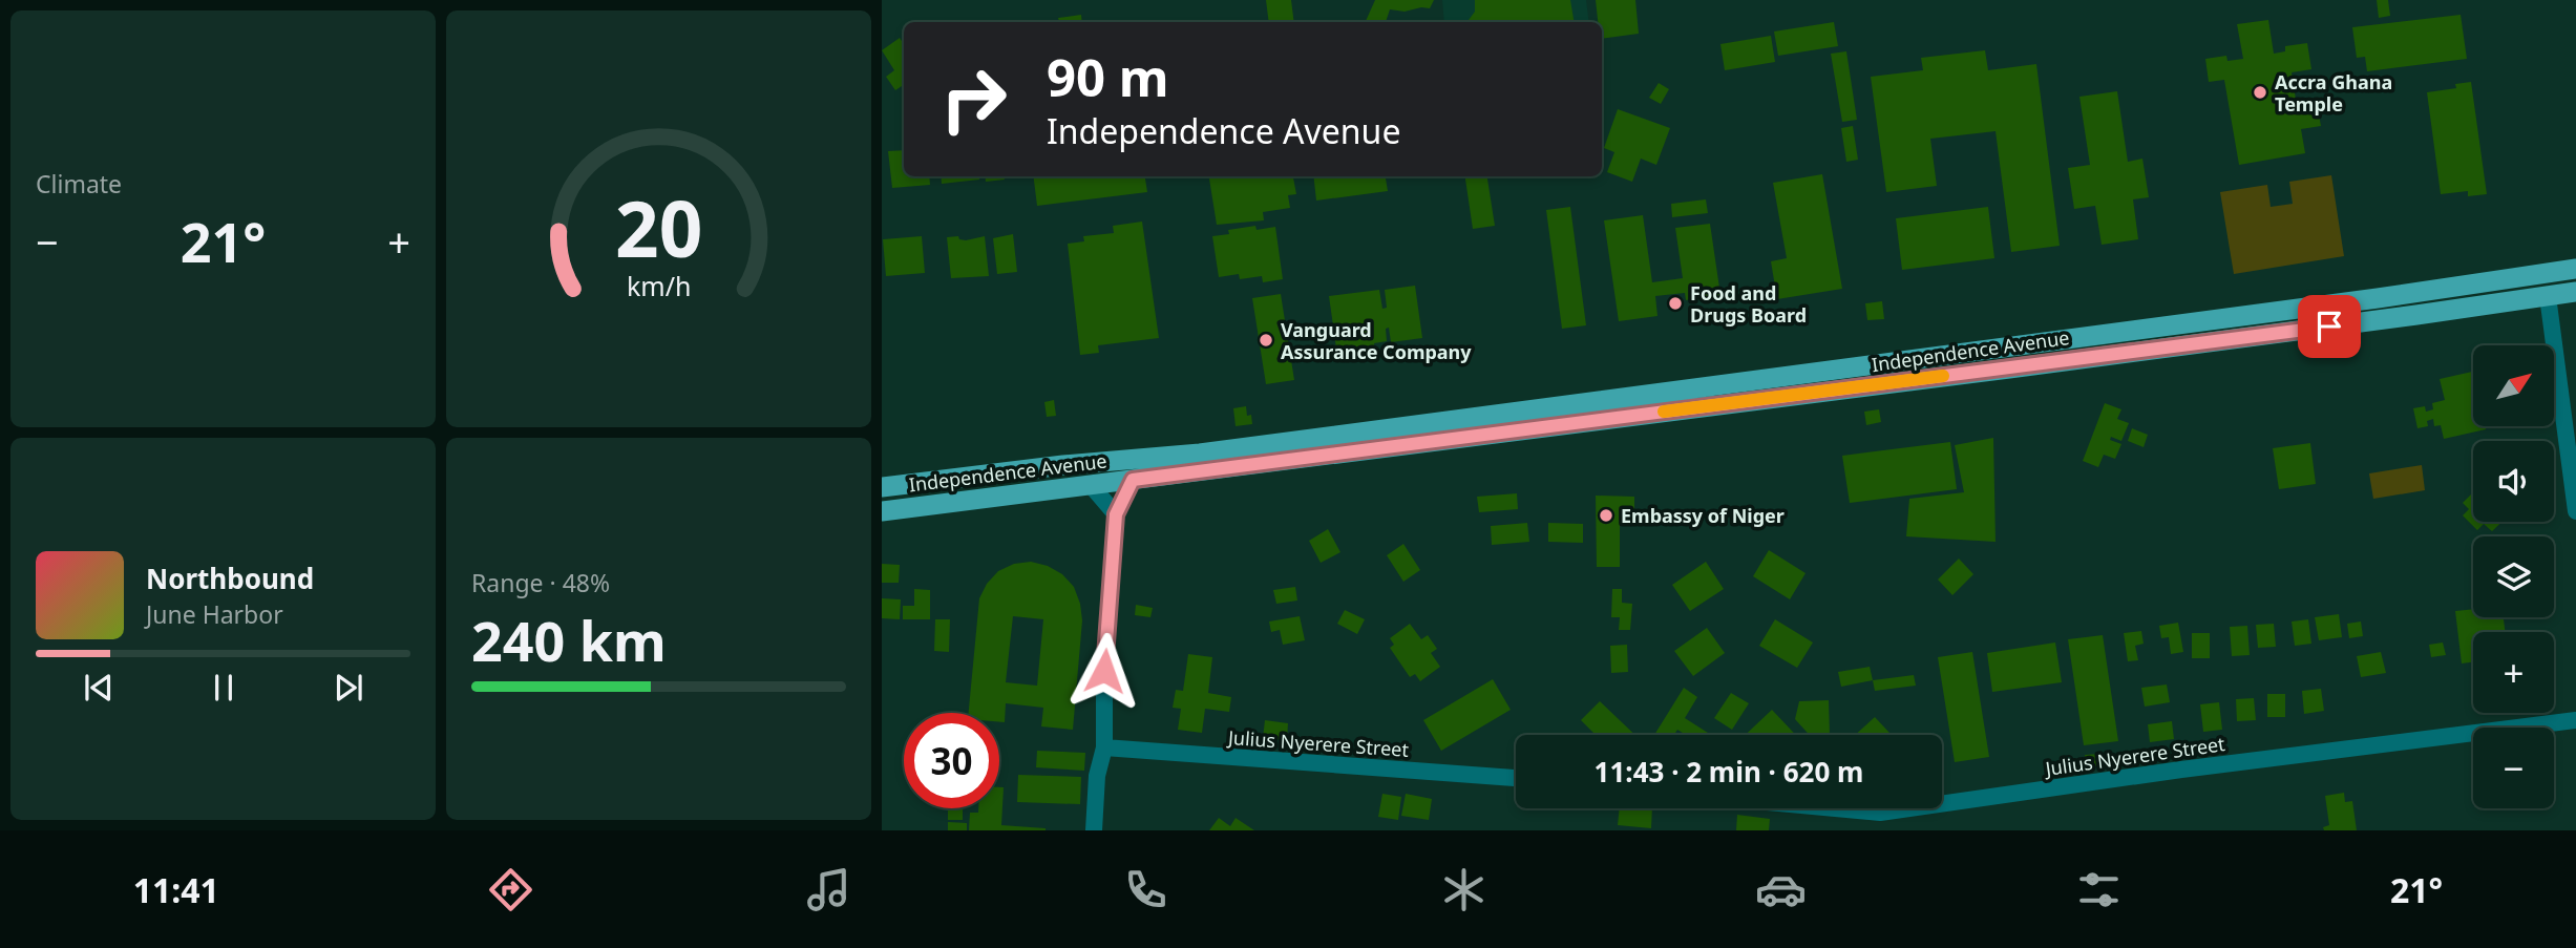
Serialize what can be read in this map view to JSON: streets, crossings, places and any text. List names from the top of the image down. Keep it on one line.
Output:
{"streets":{"main road":["Independence Avenue"],"street":["Julius Nyerere Street"]},"places":["Accra Ghana Temple","Food and Drugs Board","Vanguard Assurance Company","Embassy of Niger"],"north":"top right","page":{"tile":["Climate",["Range · 48%","240 km"]],"turn":["90 m","Independence Avenue"],"heat":["−","21°","+"],"map_buttons":["+","−"],"song":["Northbound","June Harbor"],"limit":"30","trip":"11:43 · 2 min · 620 m","tabs":["11:41","21°"],"gauge":["20","km/h"]}}
